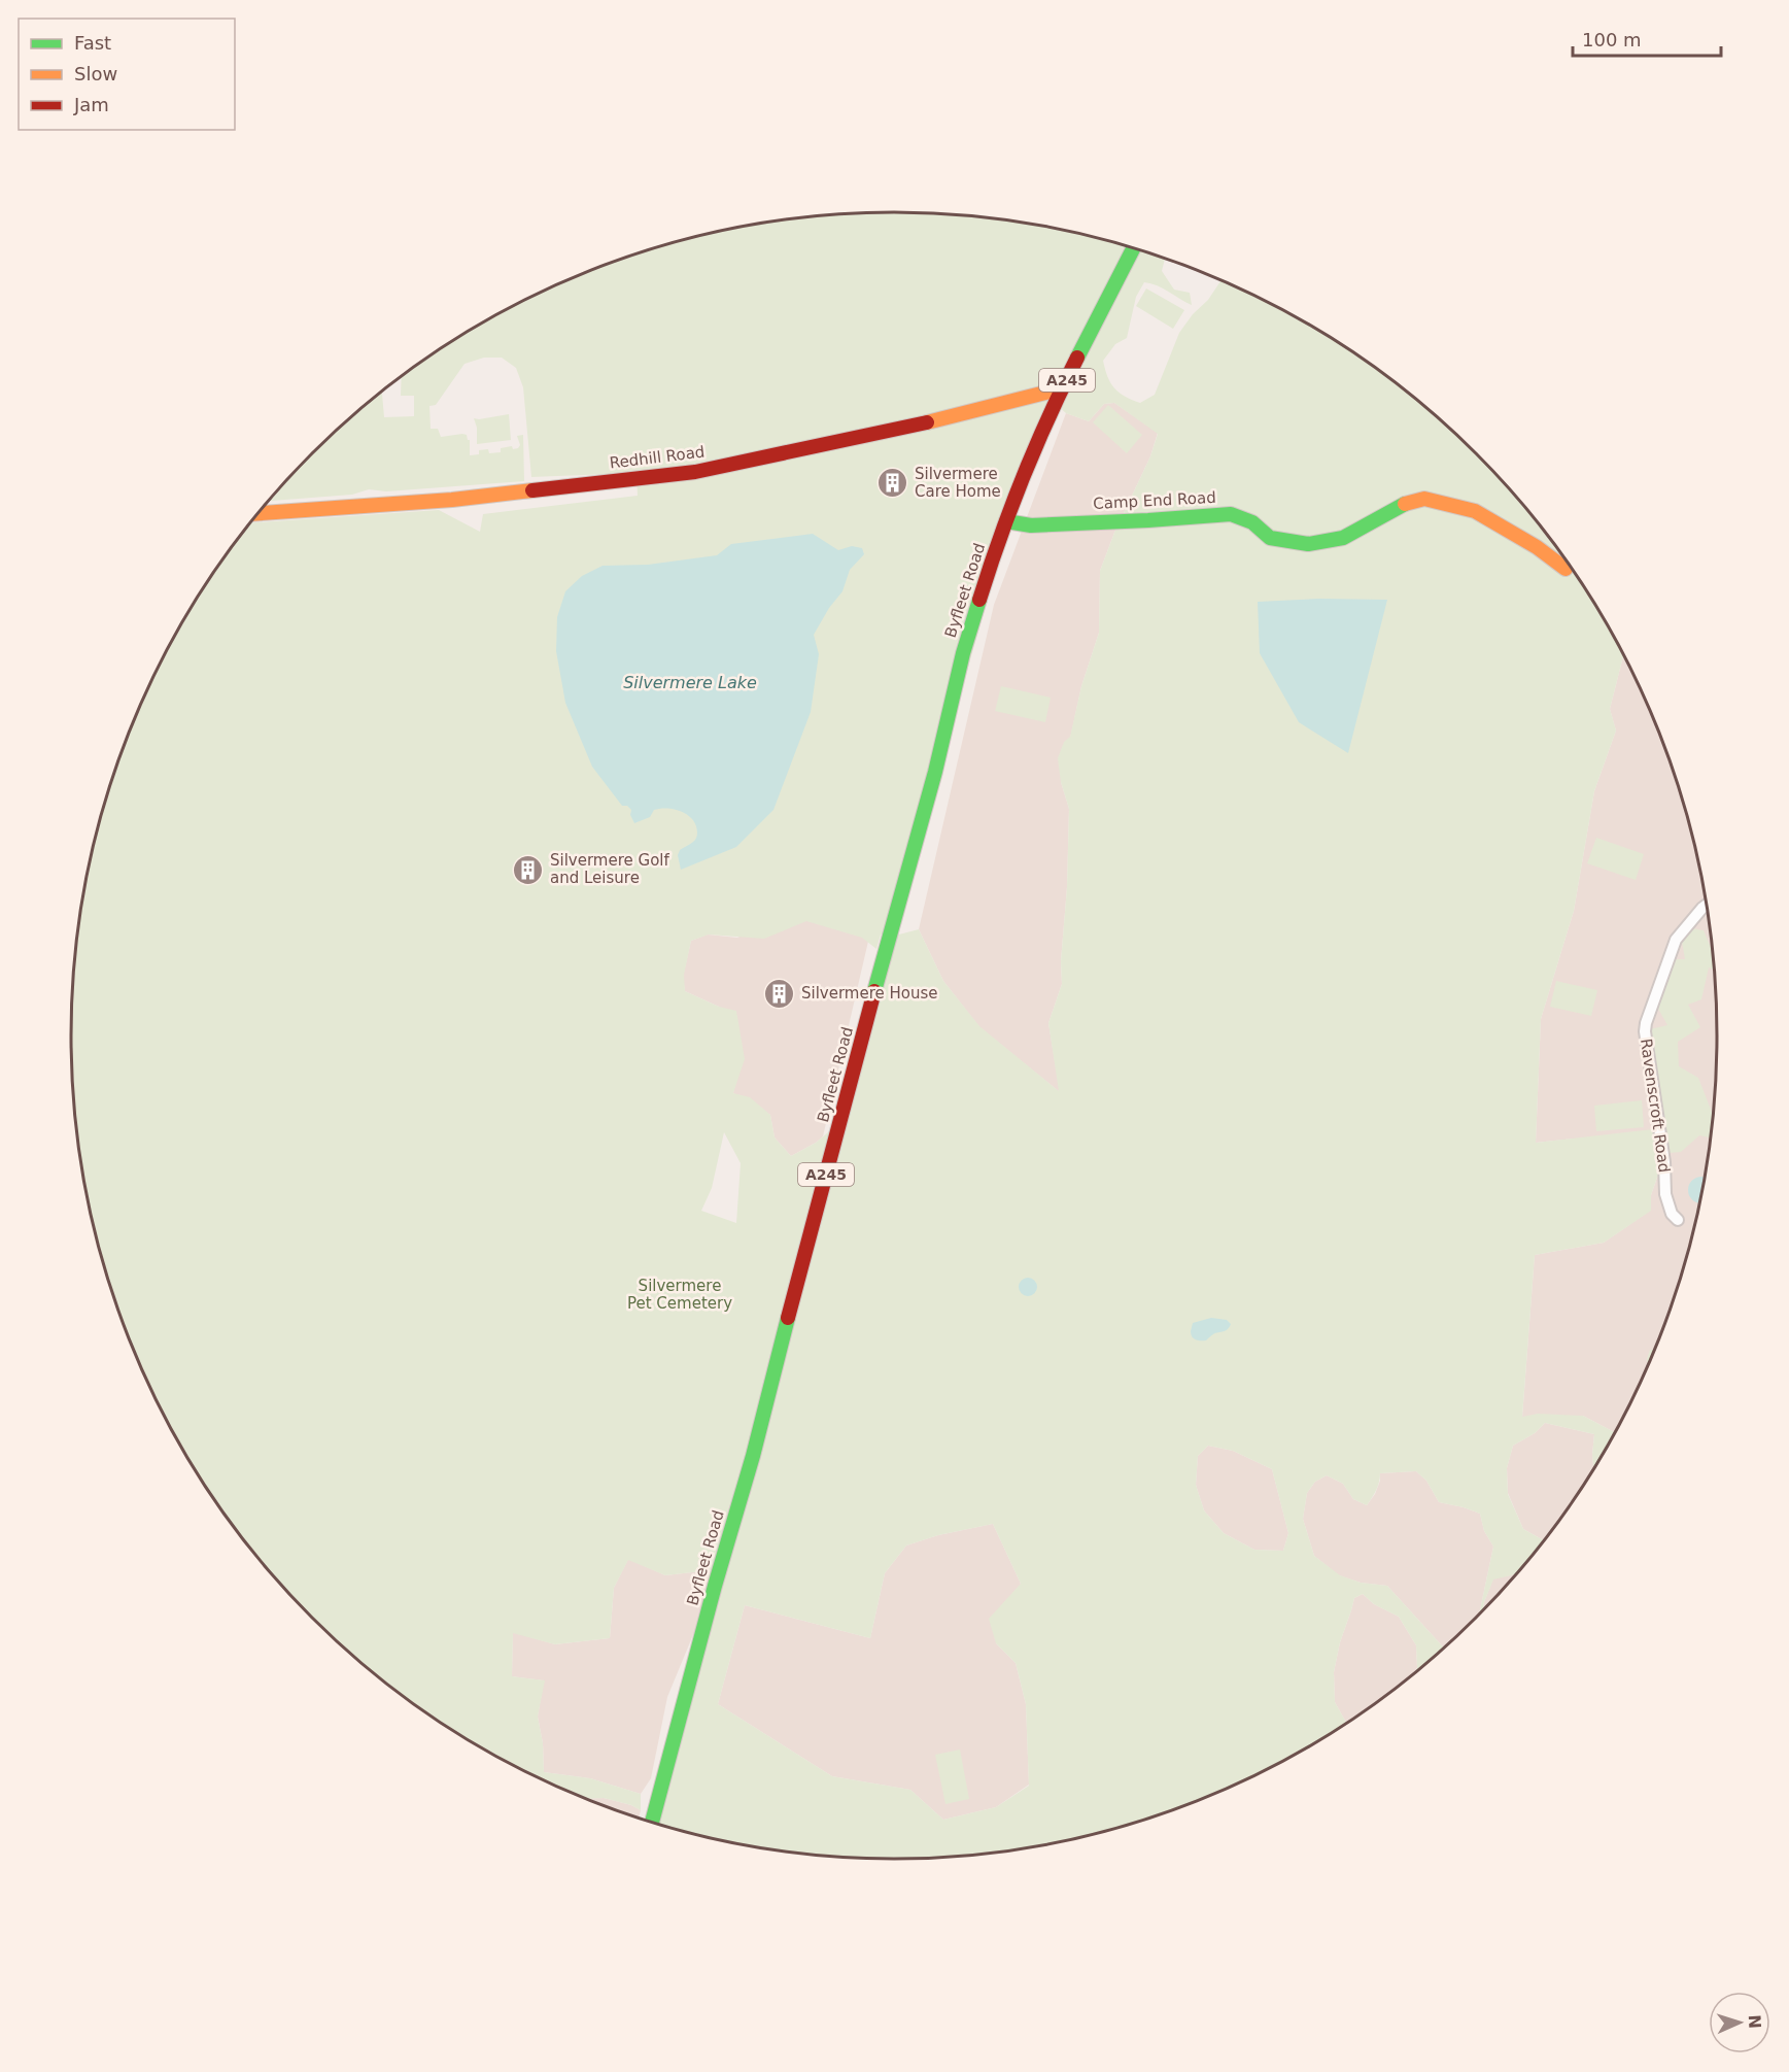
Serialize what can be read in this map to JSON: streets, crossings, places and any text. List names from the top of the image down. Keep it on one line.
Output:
{"streets":{"main road":["A245","Redhill Road","Camp End Road","Byfleet Road"],"street":["Ravenscroft Road"]},"crossings":[["Redhill Road","Byfleet Road"],["Camp End Road","Byfleet Road"]],"water":["Silvermere Lake"],"parks":["Silvermere Pet Cemetery"],"places":{"building":["Silvermere Care Home","Silvermere Golf and Leisure","Silvermere House"]},"legend":["Fast","Slow","Jam"],"scale_bar":"100 m","north":"right"}
